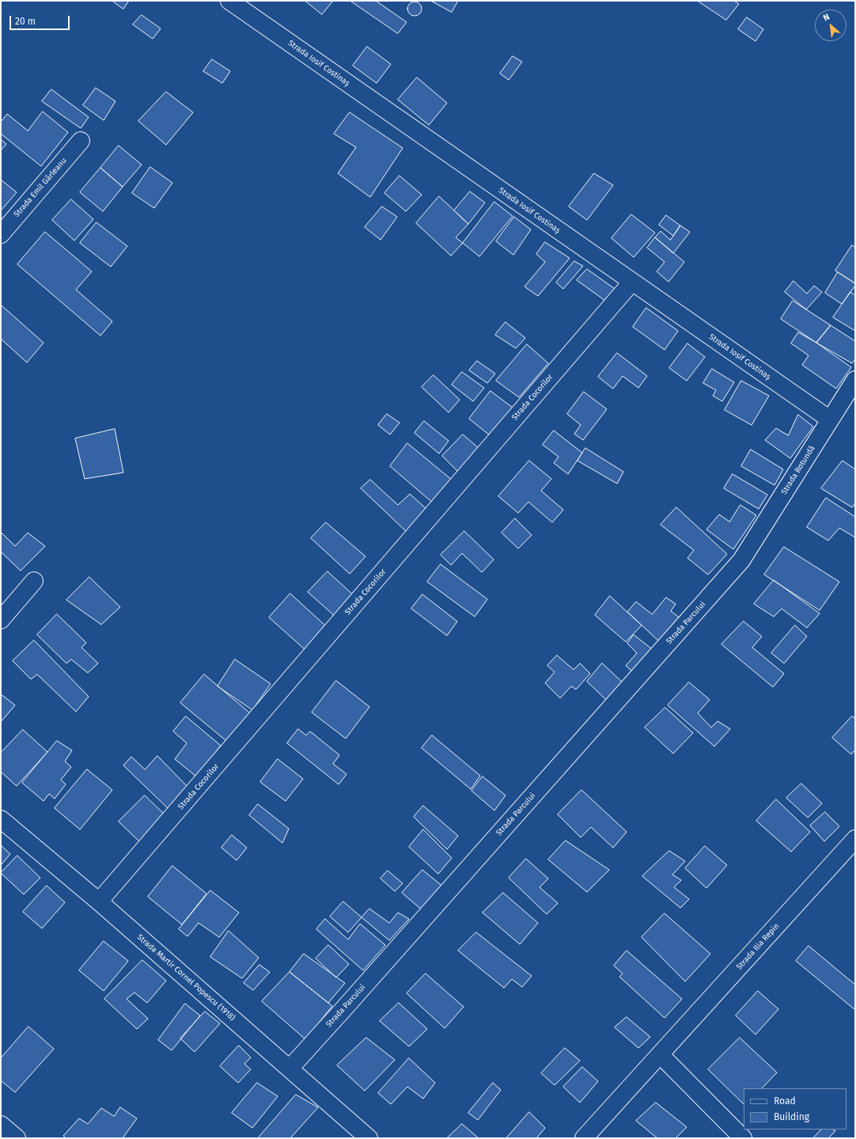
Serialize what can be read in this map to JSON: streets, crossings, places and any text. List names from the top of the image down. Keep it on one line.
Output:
{"streets":{"street":["Strada Iosif Costinaș","Strada Emil Gârleanu","Strada Cocorilor","Strada Rotundă","Strada Parcului","Strada Ilia Repin","Strada Martir Cornel Popescu (1918)"]},"crossings":[["Strada Iosif Costinaș","Strada Cocorilor"],["Strada Iosif Costinaș","Strada Rotundă"],["Strada Cocorilor","Strada Martir Cornel Popescu (1918)"],["Strada Rotundă","Strada Parcului"],["Strada Parcului","Strada Martir Cornel Popescu (1918)"]],"legend":["Road","Building"],"scale_bar":"20 m","north":"top left"}
